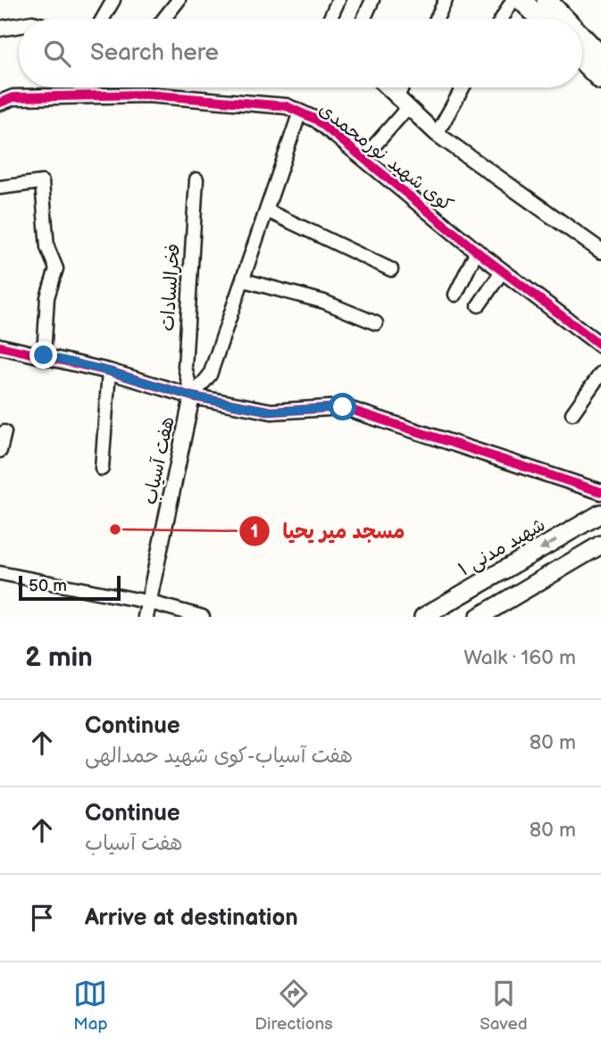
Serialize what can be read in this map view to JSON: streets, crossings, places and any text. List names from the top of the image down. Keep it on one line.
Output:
{"streets":{"main road":["شهید مدنی ۱"],"street":["کوی شهید نورمحمدی","فخرالسادات","هفت آسیاب"]},"crossings":[["فخرالسادات","هفت آسیاب"]],"places":["مسجد میر یحیا"],"scale_bar":"50 m","page":{"search":"Search here","scale":"50 m","heading":["2 min","Walk · 160 m"],"list":[["Continue","هفت آسیاب-کوی شهید حمدالهی","80 m"],["Continue","هفت آسیاب","80 m"],"Arrive at destination"],"nav":["Map","Directions","Saved"]}}
